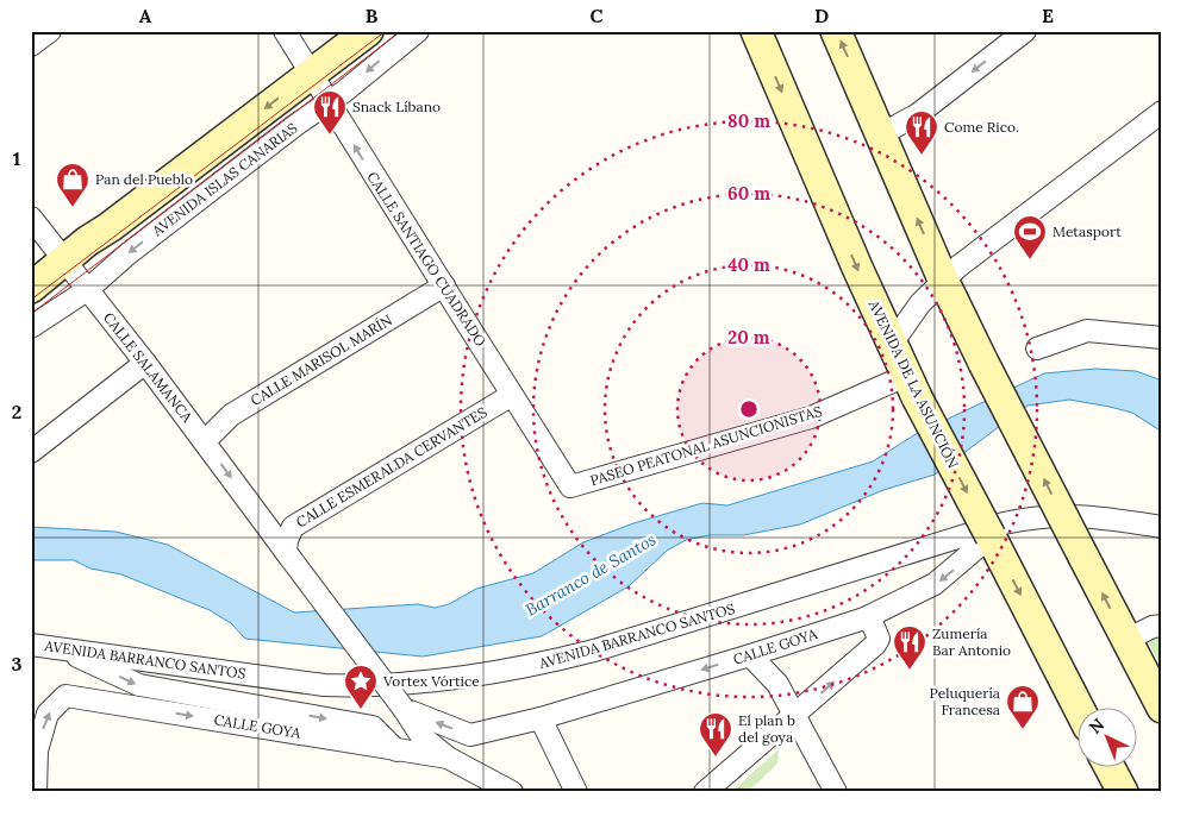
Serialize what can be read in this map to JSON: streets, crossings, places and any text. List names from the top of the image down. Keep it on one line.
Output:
{"streets":{"main road":["AVENIDA DE LA ASUNCIÓN"],"street":["AVENIDA ISLAS CANARIAS","CALLE SANTIAGO CUADRADO","CALLE MARISOL MARÍN","CALLE SALAMANCA","PASEO PEATONAL ASUNCIONISTAS","CALLE ESMERALDA CERVANTES","AVENIDA BARRANCO SANTOS","CALLE GOYA"]},"crossings":[["AVENIDA ISLAS CANARIAS","CALLE SANTIAGO CUADRADO"],["AVENIDA ISLAS CANARIAS","CALLE SALAMANCA"],["CALLE SANTIAGO CUADRADO","CALLE MARISOL MARÍN"],["CALLE SANTIAGO CUADRADO","PASEO PEATONAL ASUNCIONISTAS"],["CALLE SANTIAGO CUADRADO","CALLE ESMERALDA CERVANTES"],["CALLE MARISOL MARÍN","CALLE SALAMANCA"],["CALLE SALAMANCA","CALLE ESMERALDA CERVANTES"],["CALLE SALAMANCA","CALLE GOYA"],["AVENIDA DE LA ASUNCIÓN","PASEO PEATONAL ASUNCIONISTAS"],["AVENIDA DE LA ASUNCIÓN","CALLE GOYA"]],"one_way":["AVENIDA ISLAS CANARIAS","CALLE SANTIAGO CUADRADO"],"water":["Barranco de Santos"],"places":{"restaurant":["Snack Líbano","Come Rico.","Zumería Bar Antonio","El plan b del goya"],"shop":["Pan del Pueblo","Peluquería Francesa"],"sports":["Metasport"],"place":["Vortex Vórtice"]},"north":"top left","grid":{"columns":["A","B","C","D","E"],"rows":["1","2","3"]},"rings":["80 m","60 m","40 m","20 m"]}
